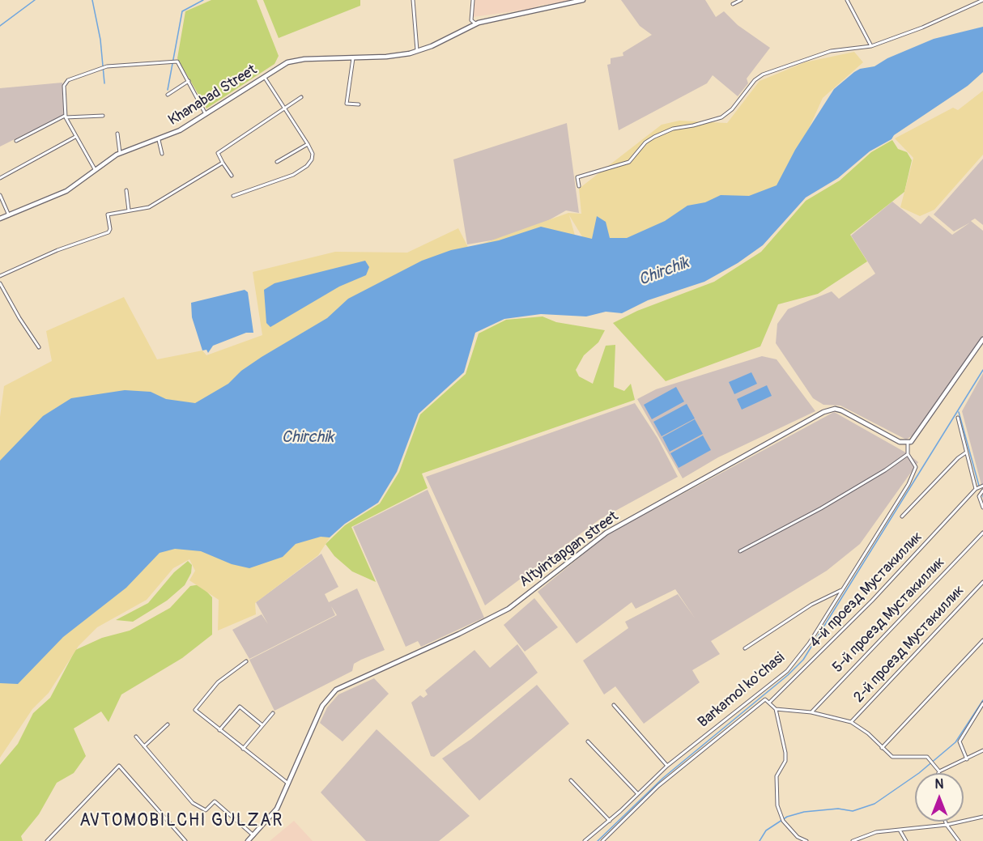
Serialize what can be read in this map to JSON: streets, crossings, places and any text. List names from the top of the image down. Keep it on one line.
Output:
{"streets":{"street":["Khanabad Street","Altyintapgan street","4-й проезд Мустакиллик","5-й проезд Мустакиллик","2-й проезд Мустакиллик","Barkamol ko'chasi"]},"crossings":[["Altyintapgan street","Barkamol ko'chasi"]],"districts":["AVTOMOBILCHI GULZAR"],"water":["Chirchik"],"north":"top"}
